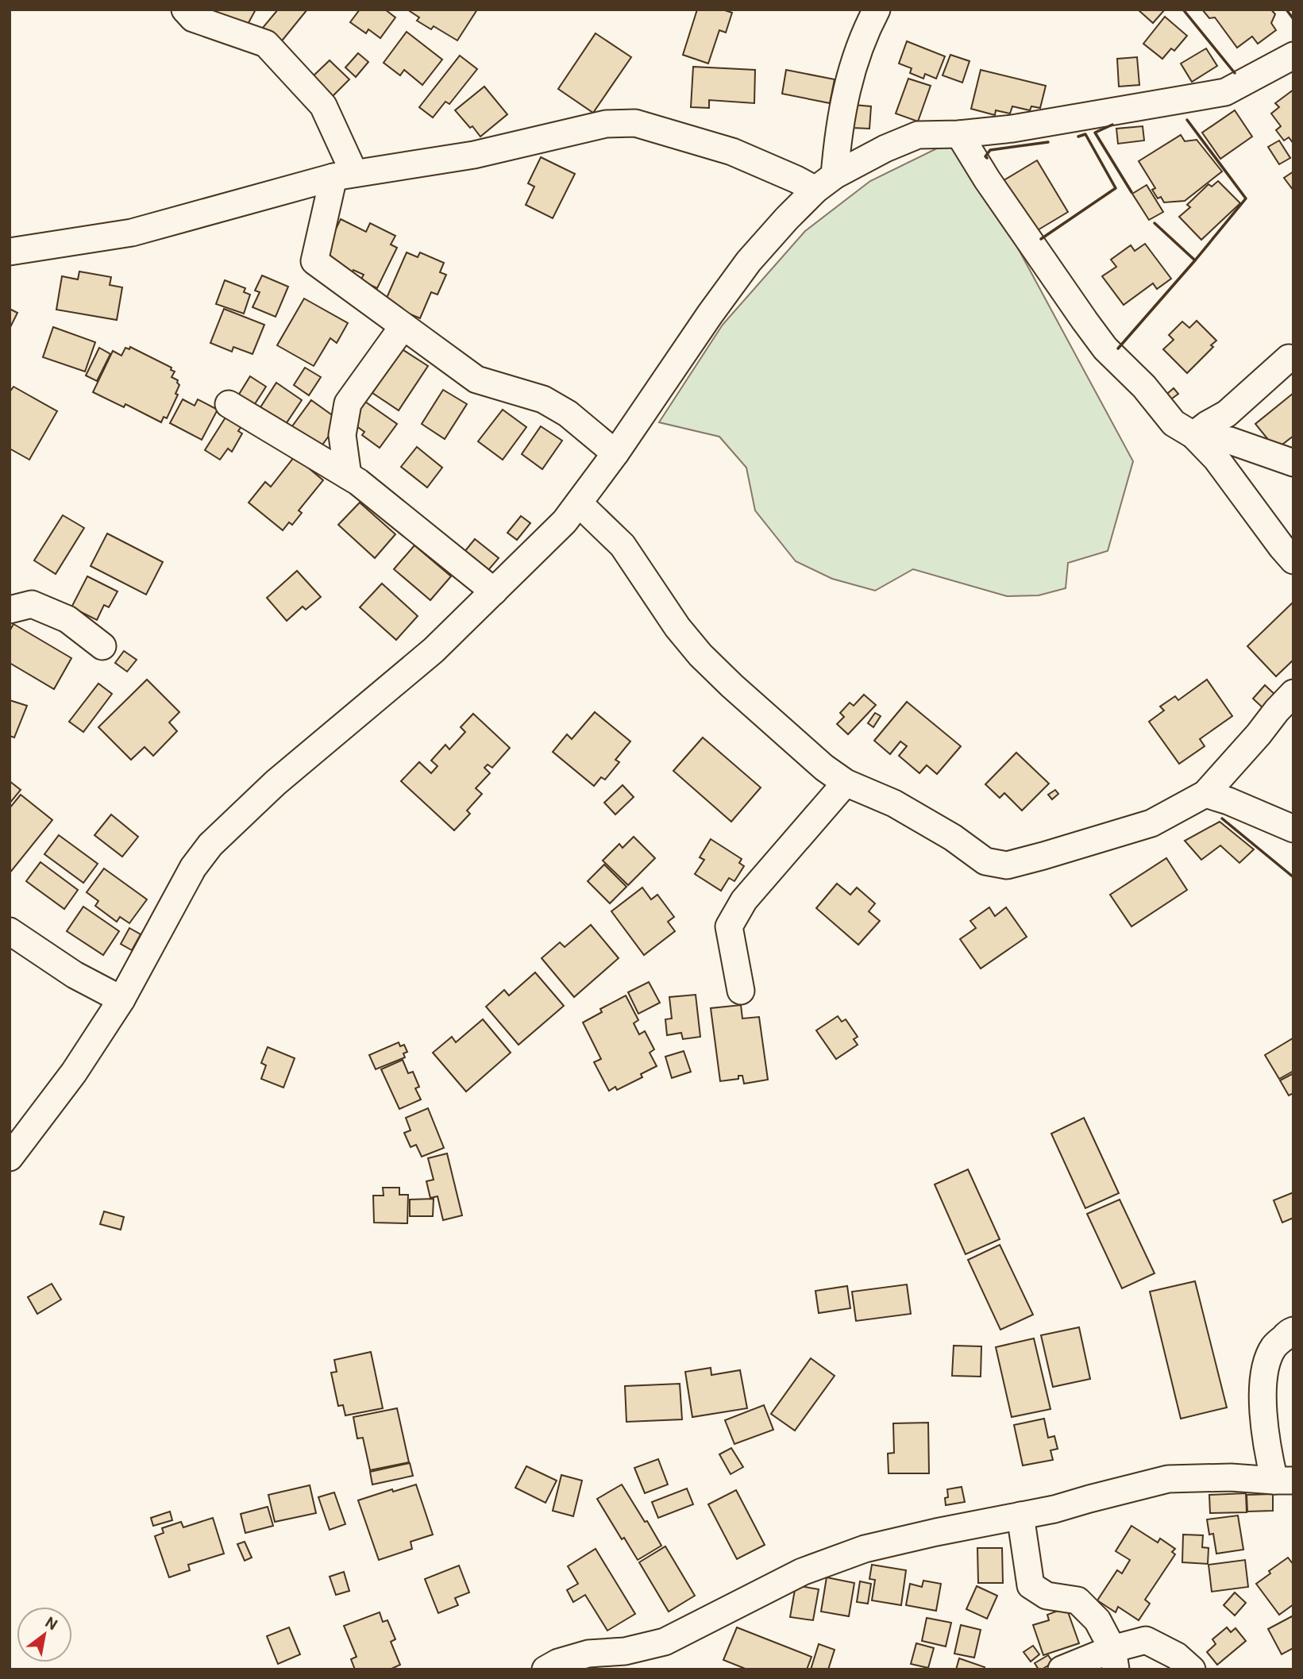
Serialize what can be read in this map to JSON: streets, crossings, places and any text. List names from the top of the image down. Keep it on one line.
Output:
{"north":"top right"}
